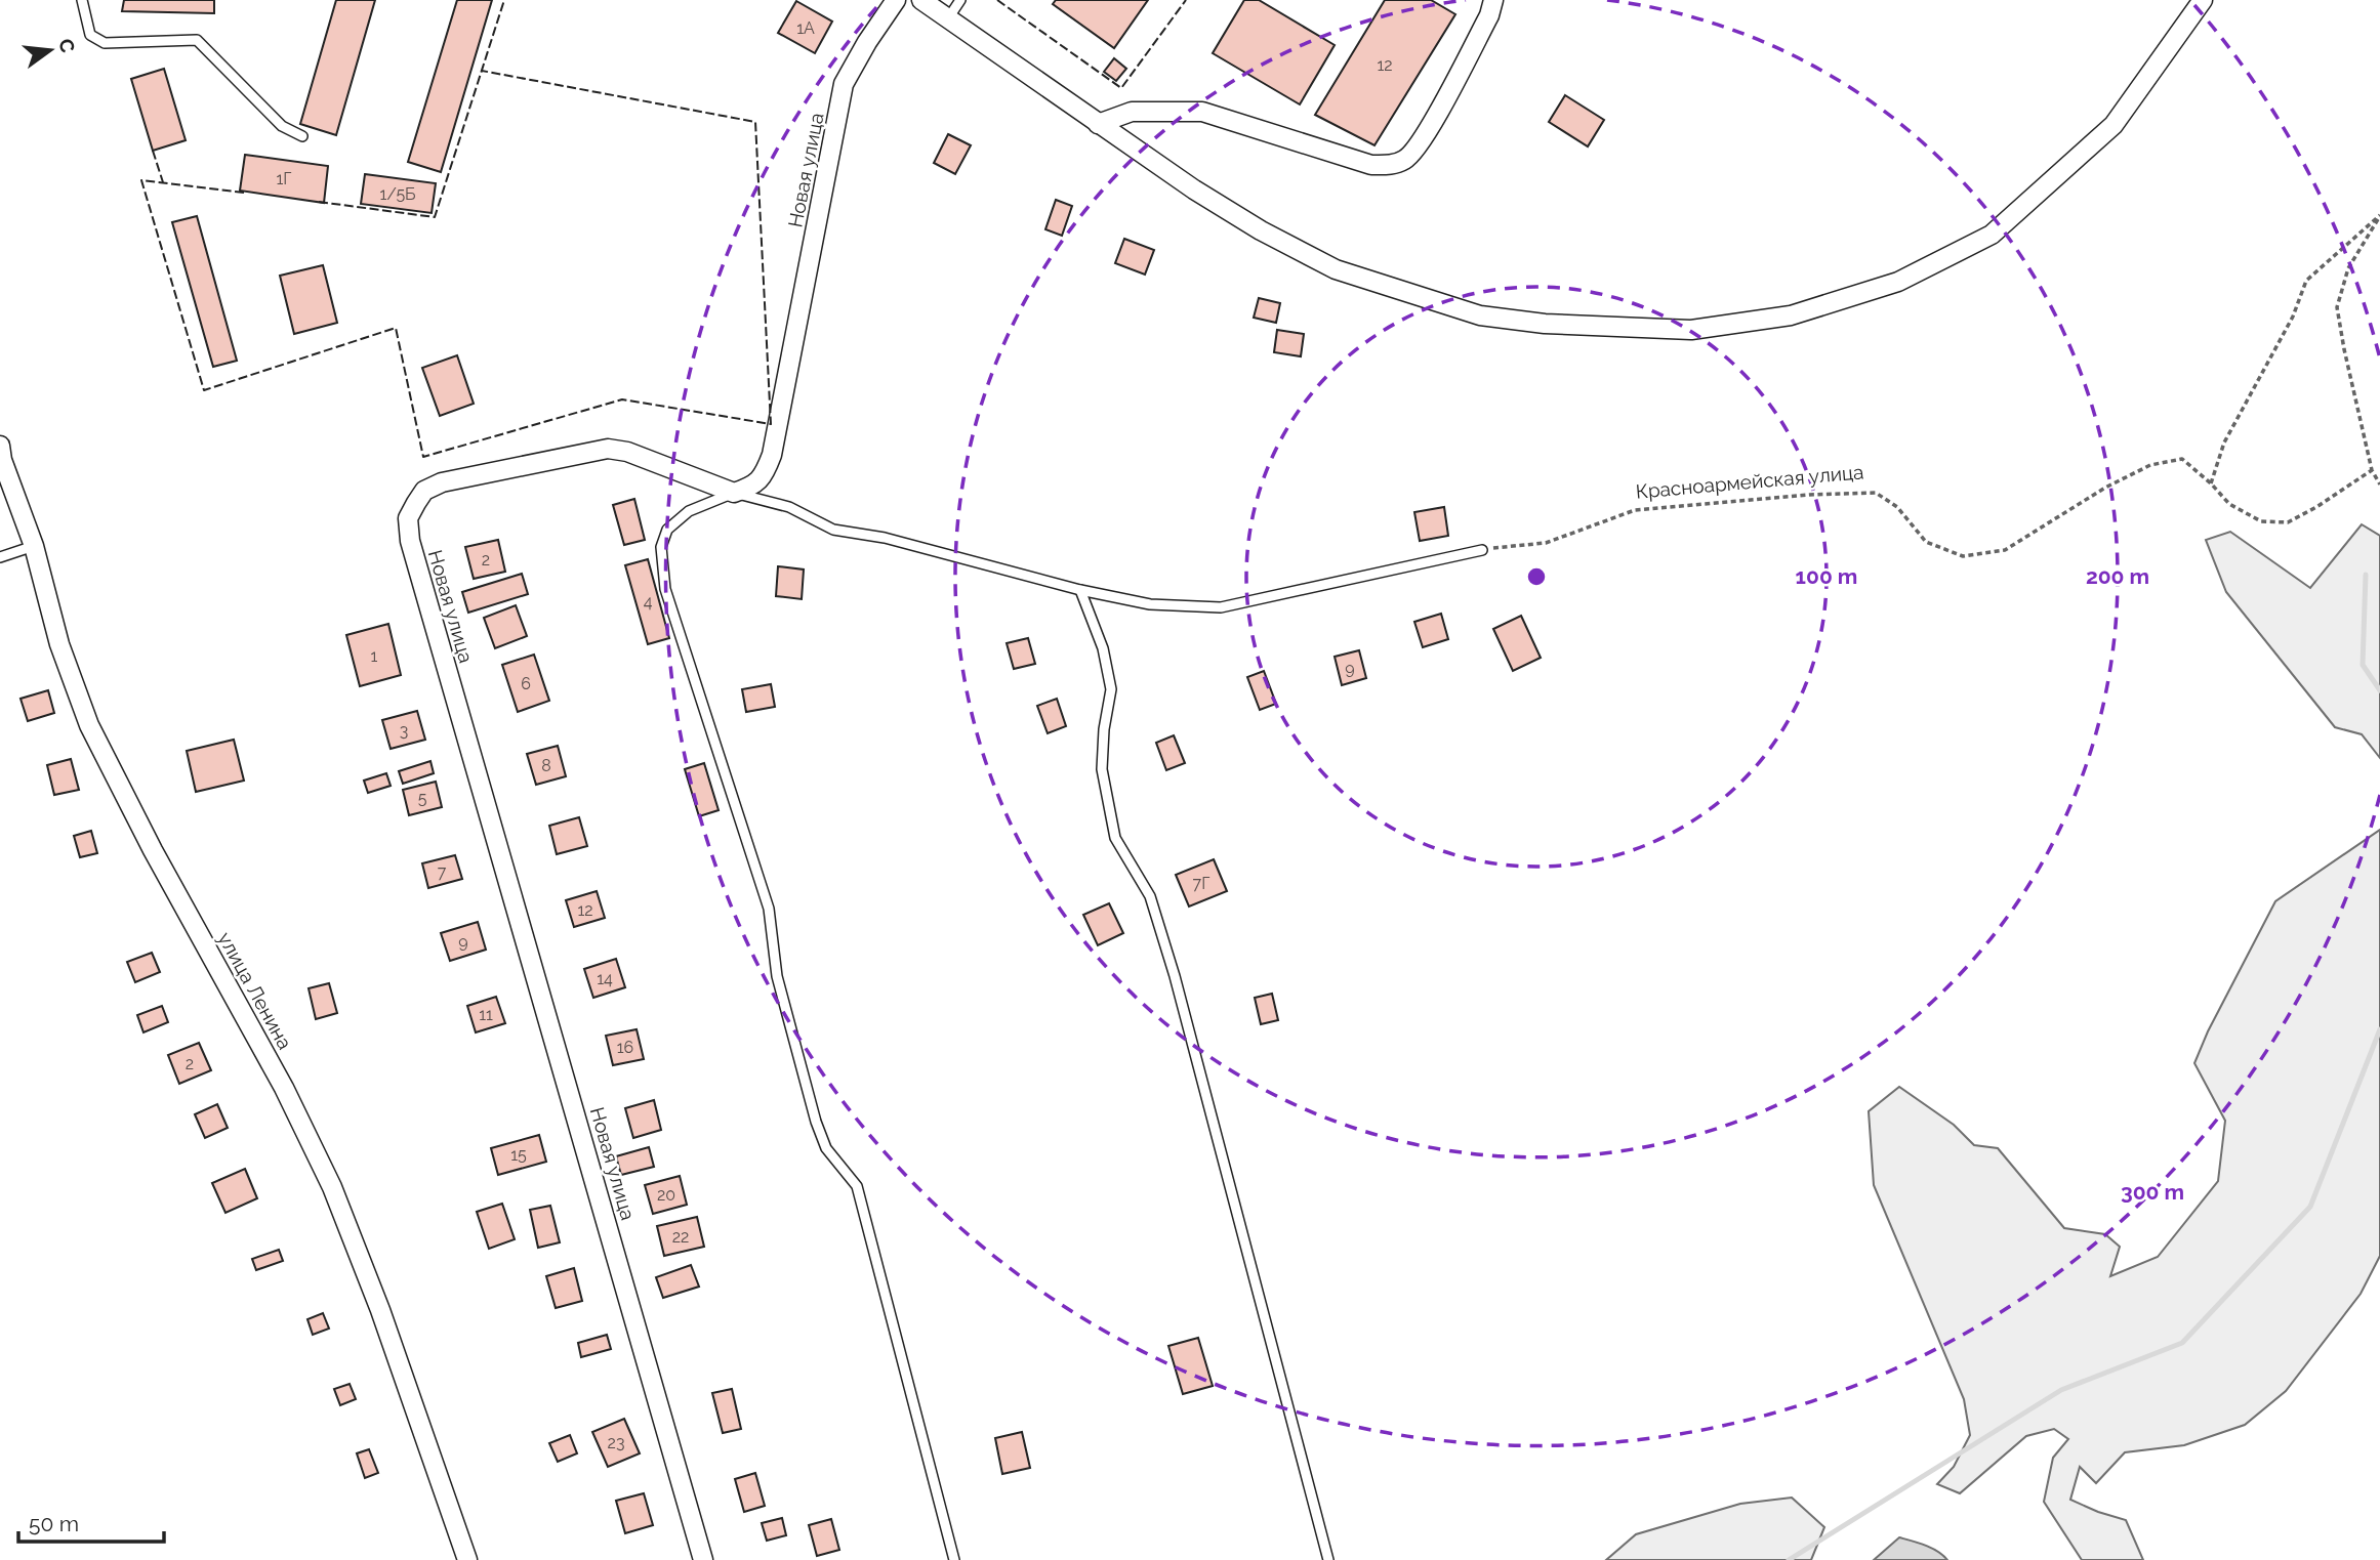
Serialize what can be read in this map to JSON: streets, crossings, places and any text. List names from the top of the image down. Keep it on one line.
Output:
{"streets":{"street":["Новая улица","улица Ленина"],"path":["Красноармейская улица"]},"house_numbers":["1А","12","1Г","1/5Б","2","4","1","9","6","3","8","5","7","7Г","12","9","14","11","16","2","15","20","22","23"],"scale_bar":"50 m","north":"right","rings":["100 m","200 m","300 m"]}
